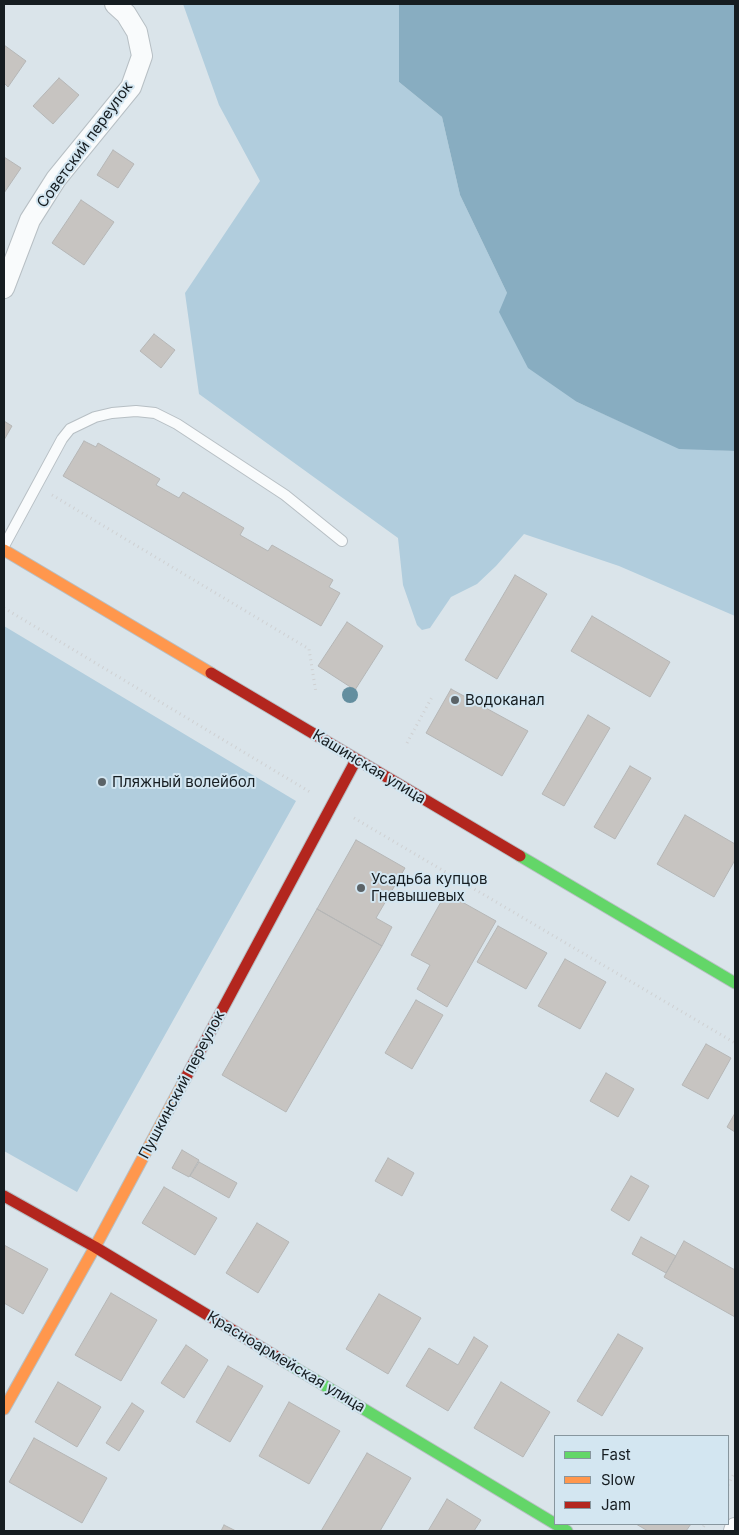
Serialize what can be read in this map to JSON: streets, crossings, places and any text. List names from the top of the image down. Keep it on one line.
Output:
{"streets":{"street":["Советский переулок","Кашинская улица","Пушкинский переулок","Красноармейская улица"]},"crossings":[["Кашинская улица","Пушкинский переулок"],["Пушкинский переулок","Красноармейская улица"]],"places":["Водоканал","Пляжный волейбол","Усадьба купцов Гневышевых"],"legend":["Fast","Slow","Jam"]}
